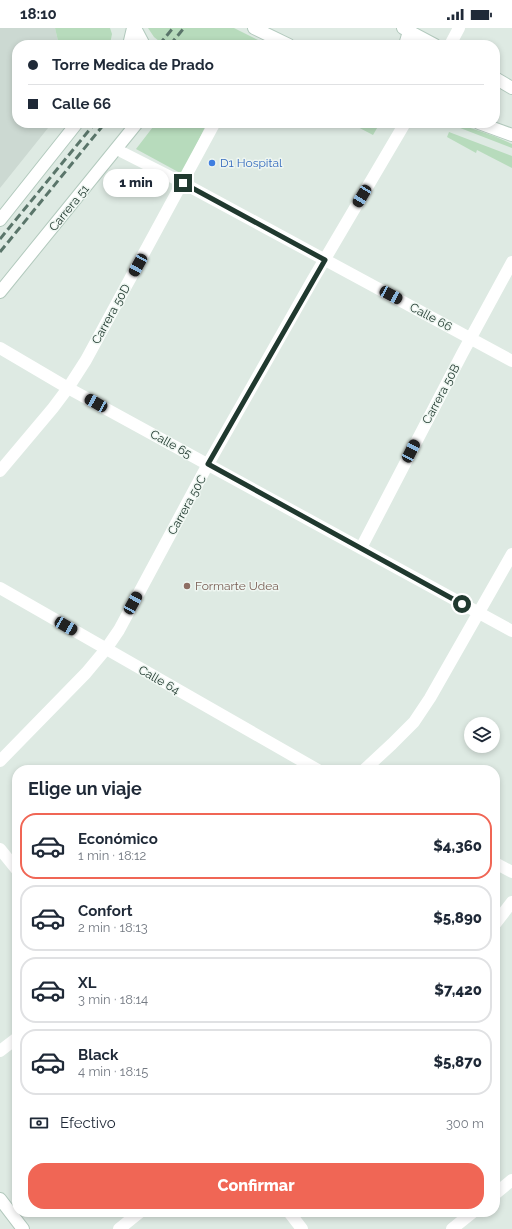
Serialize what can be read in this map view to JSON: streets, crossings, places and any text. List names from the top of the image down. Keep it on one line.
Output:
{"streets":{"street":["Carrera 51","Carrera 50D","Calle 66","Carrera 50B","Calle 65","Carrera 50C","Calle 64"]},"crossings":[["Carrera 51","Calle 66"],["Carrera 50D","Calle 66"],["Carrera 50D","Calle 65"],["Calle 66","Carrera 50B"],["Calle 66","Carrera 50C"],["Carrera 50B","Calle 65"],["Calle 65","Carrera 50C"],["Carrera 50C","Calle 64"]],"places":["D1 Hospital","Formarte Udea"],"page":{"status":"18:10","banner":["Torre Medica de Prado","Calle 66"],"bubble":"1 min","heading":"Elige un viaje","list":[{"name":"Económico","note":"1 min · 18:12","value":"$4,360"},{"name":"Confort","note":"2 min · 18:13","value":"$5,890"},{"name":"XL","note":"3 min · 18:14","value":"$7,420"},{"name":"Black","note":"4 min · 18:15","value":"$5,870"}],"pay":["Efectivo","300 m"],"buttons":"Confirmar"}}
